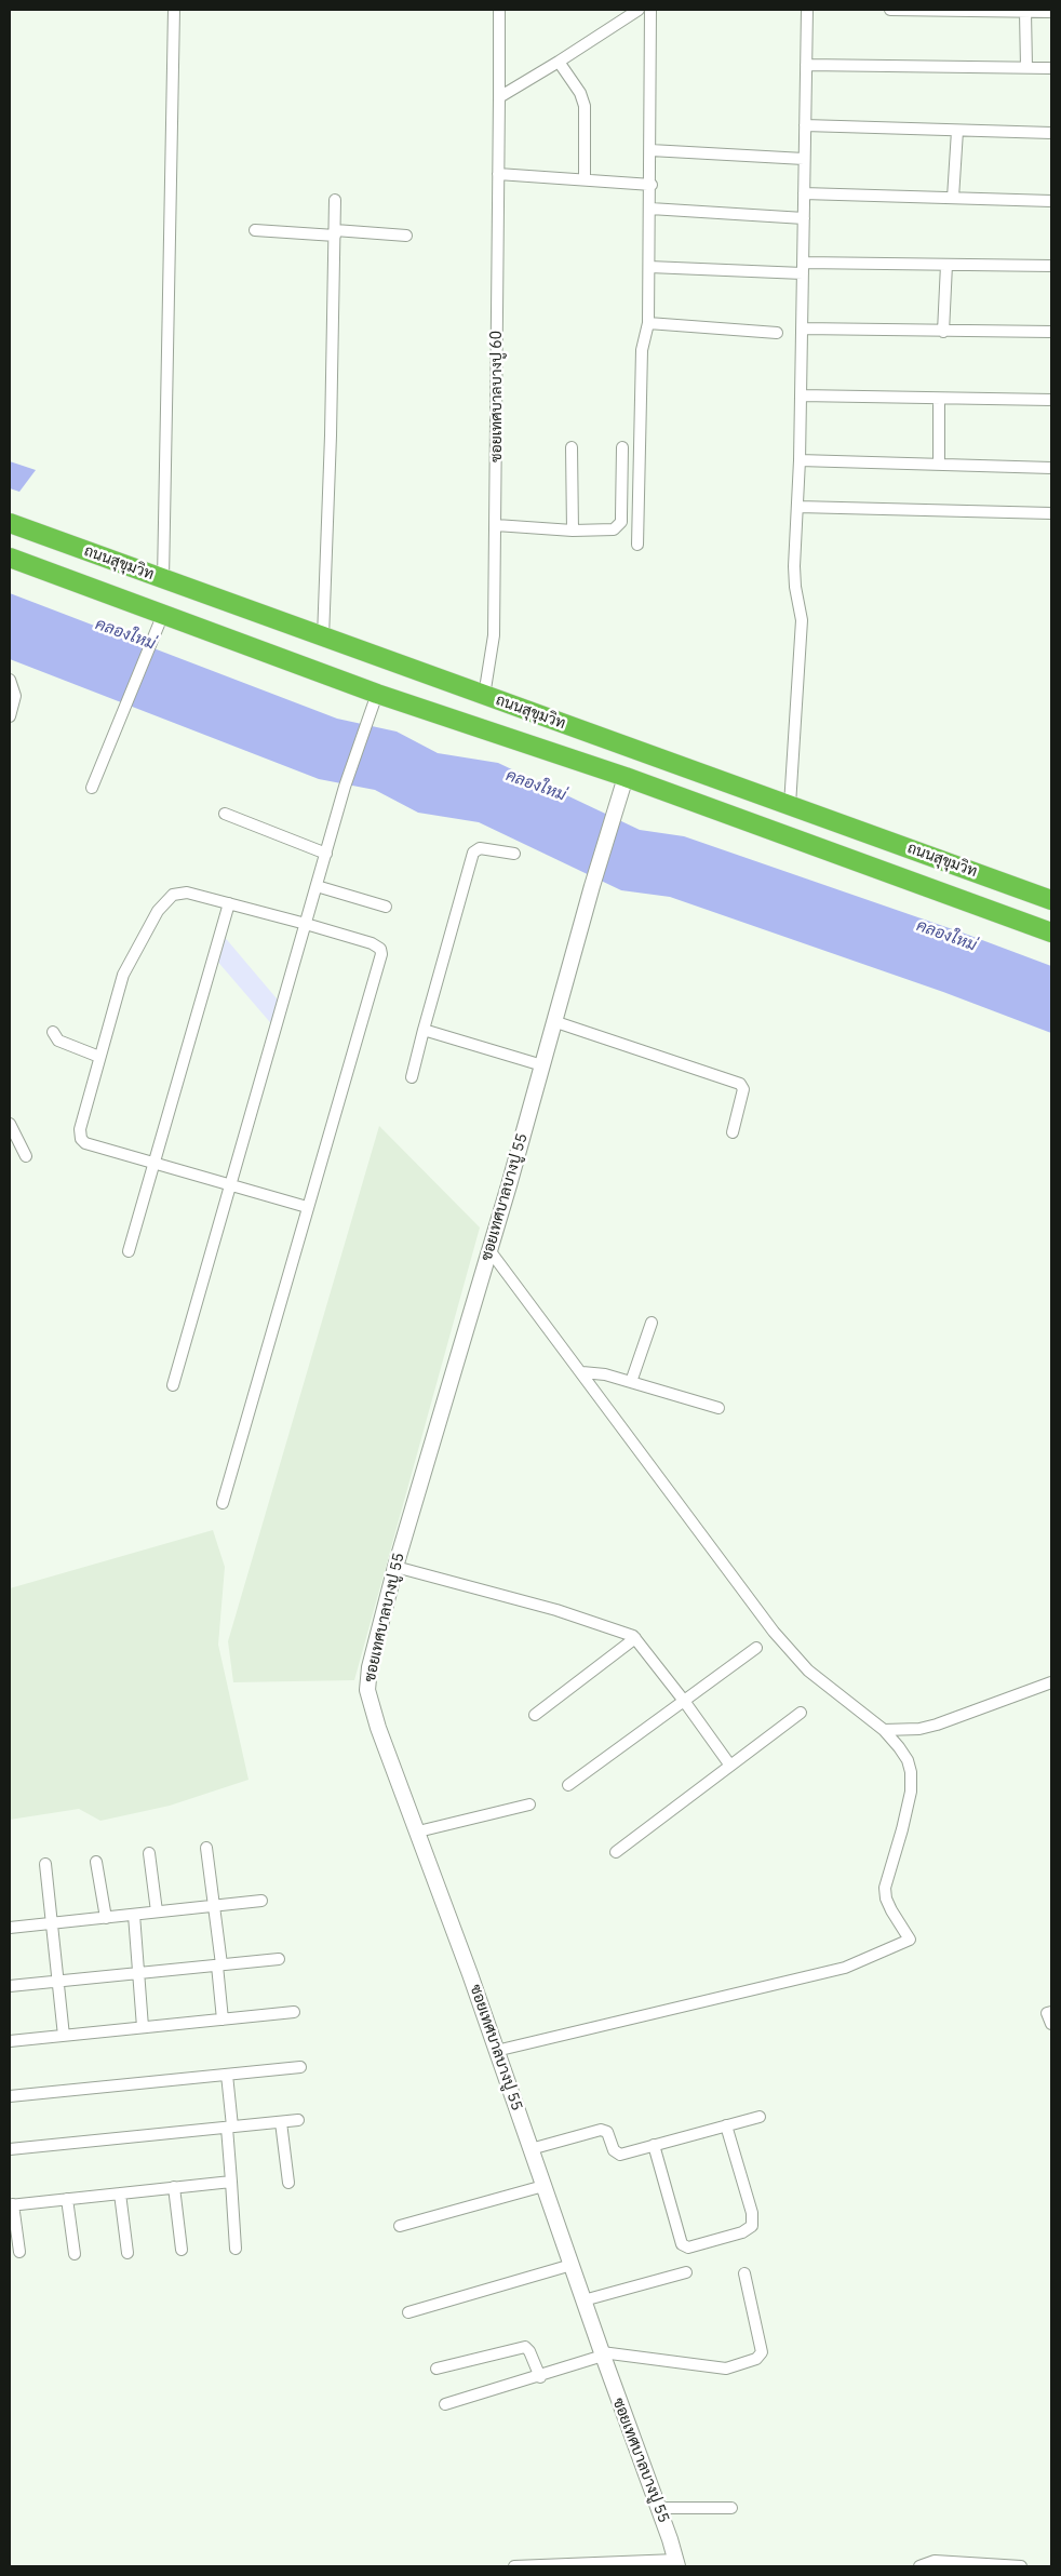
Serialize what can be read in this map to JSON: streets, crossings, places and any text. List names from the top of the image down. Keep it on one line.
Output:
{"streets":{"highway":["ถนนสุขุมวิท"],"street":["ซอยเทศบาลบางปู 60","ซอยเทศบาลบางปู 55"]},"crossings":[["ซอยเทศบาลบางปู 60","ถนนสุขุมวิท"],["ถนนสุขุมวิท","ซอยเทศบาลบางปู 55"]],"water":["คลองใหม่"]}
